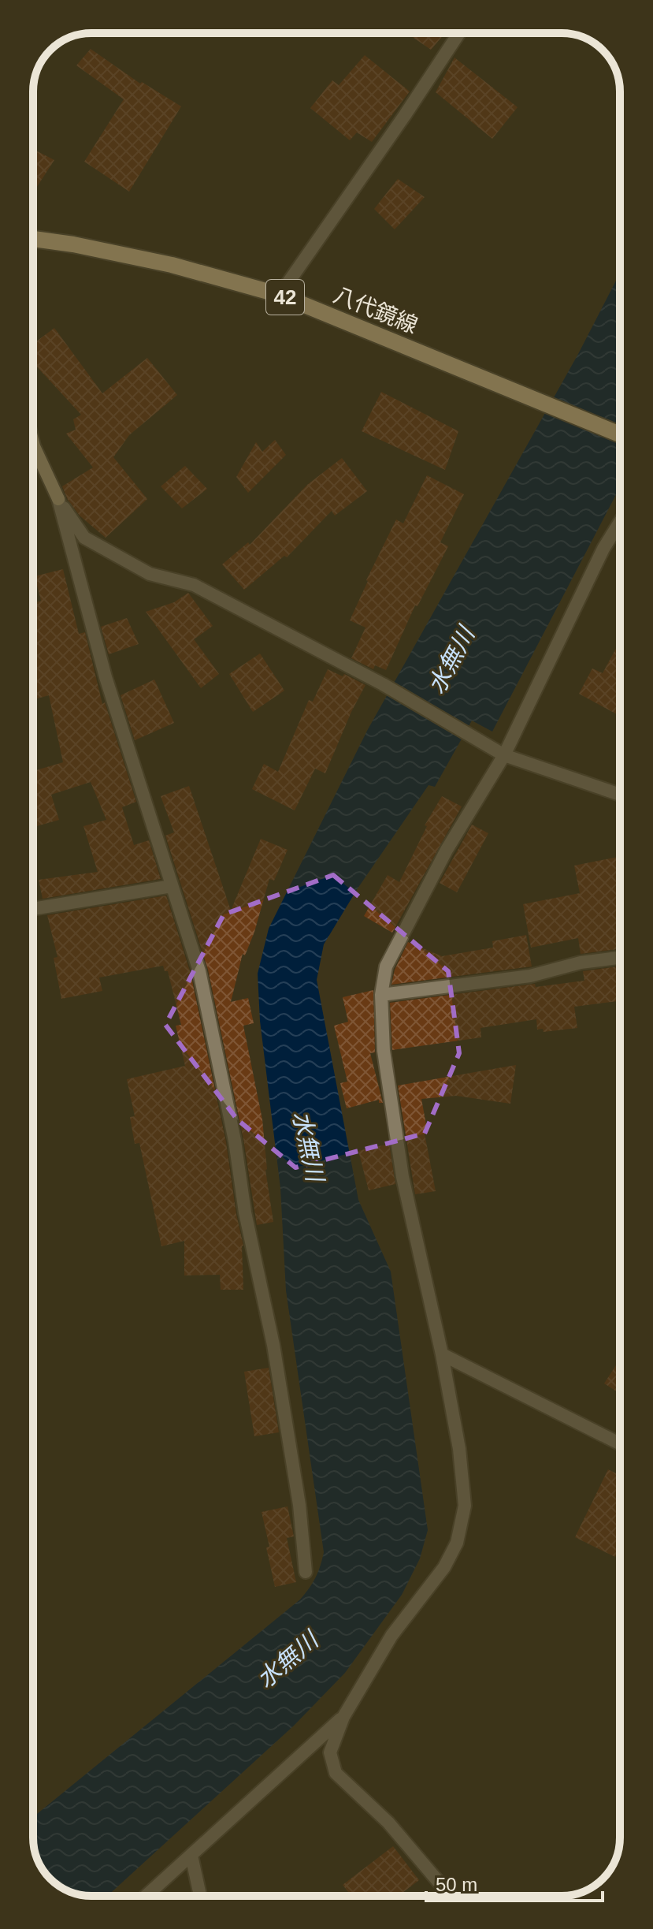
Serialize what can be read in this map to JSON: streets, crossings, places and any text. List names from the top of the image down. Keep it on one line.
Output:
{"streets":{"main road":["42","八代鏡線"]},"water":["水無川"],"scale_bar":"50 m"}
